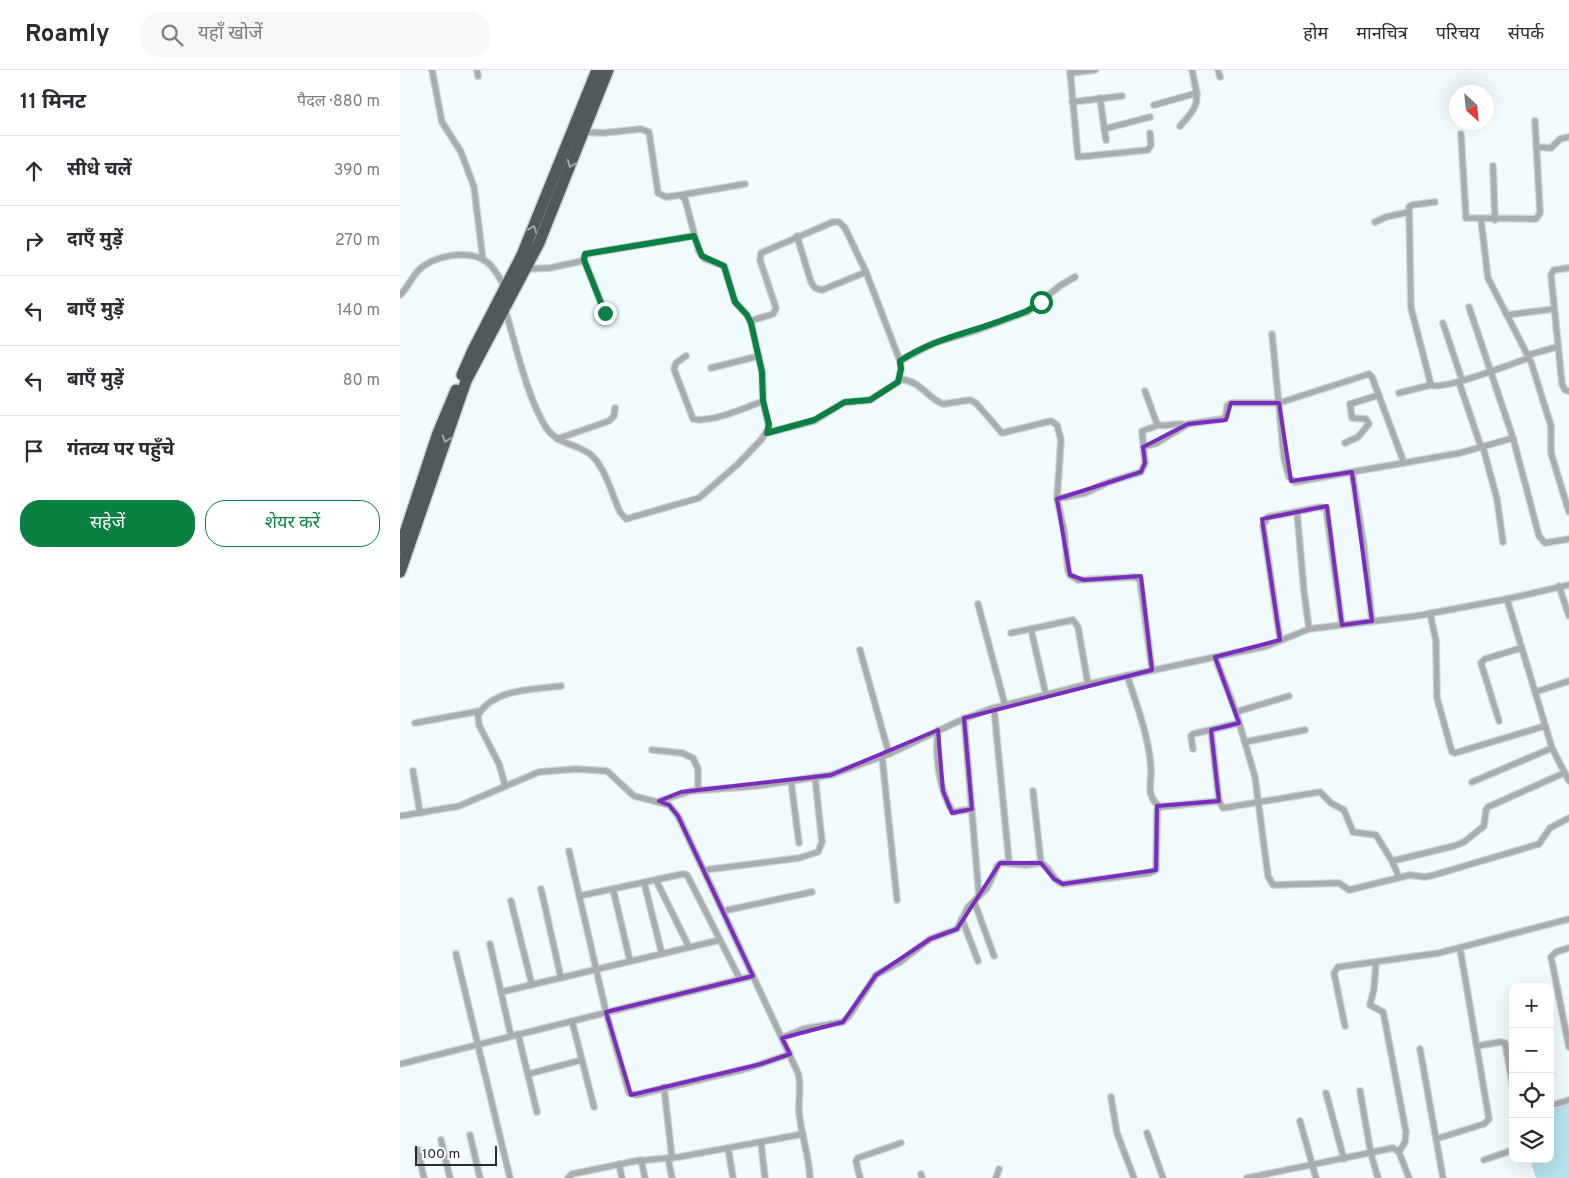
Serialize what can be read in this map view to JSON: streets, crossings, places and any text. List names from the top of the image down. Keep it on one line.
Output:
{"scale_bar":"100 m","north":"bottom right","page":{"header":"Roamly","search":"यहाँ खोजें","nav":["होम","मानचित्र","परिचय","संपर्क"],"heading":["11 मिनट","पैदल · 880 m"],"list":[["सीधे चलें","390 m"],["दाएँ मुड़ें","270 m"],["बाएँ मुड़ें","140 m"],["बाएँ मुड़ें","80 m"],"गंतव्य पर पहुँचे"],"buttons":["सहेजें","शेयर करें"],"map_buttons":["+","−"],"scale":"100 m"}}
